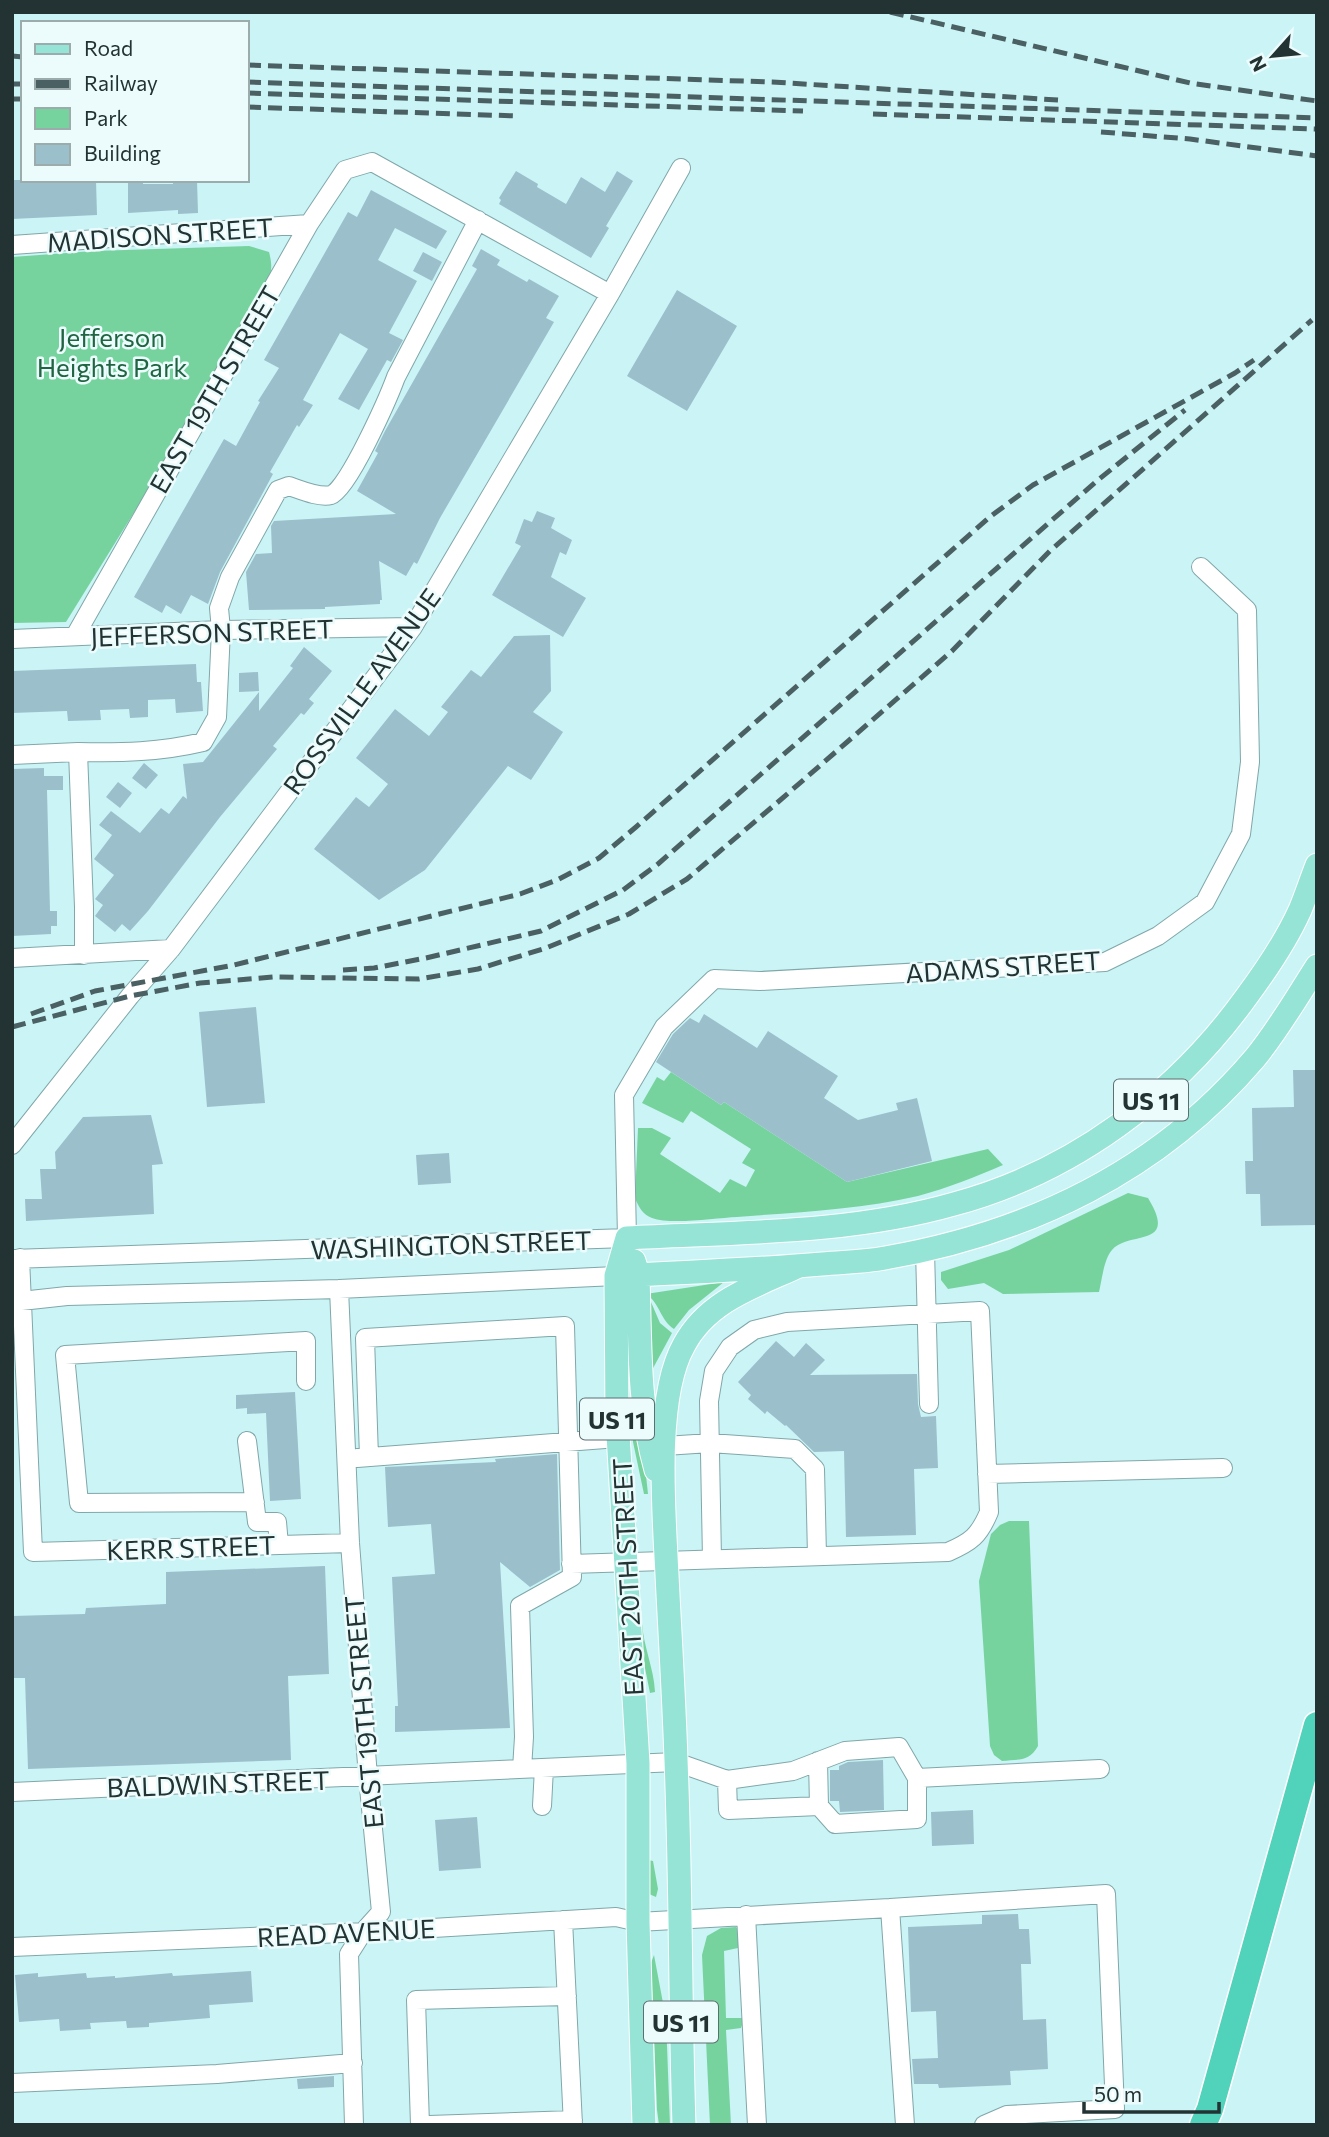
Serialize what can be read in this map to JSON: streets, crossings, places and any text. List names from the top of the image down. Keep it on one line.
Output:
{"streets":{"main road":["US 11","WASHINGTON STREET","EAST 20TH STREET"],"street":["MADISON STREET","EAST 19TH STREET","JEFFERSON STREET","ROSSVILLE AVENUE","ADAMS STREET","KERR STREET","BALDWIN STREET","READ AVENUE"]},"crossings":[["MADISON STREET","EAST 19TH STREET"],["EAST 19TH STREET","JEFFERSON STREET"],["EAST 19TH STREET","WASHINGTON STREET"],["EAST 19TH STREET","KERR STREET"],["EAST 19TH STREET","BALDWIN STREET"],["EAST 19TH STREET","READ AVENUE"],["JEFFERSON STREET","ROSSVILLE AVENUE"],["ADAMS STREET","EAST 20TH STREET"],["US 11","WASHINGTON STREET"],["US 11","EAST 20TH STREET"],["WASHINGTON STREET","KERR STREET"],["WASHINGTON STREET","EAST 20TH STREET"],["EAST 20TH STREET","BALDWIN STREET"],["EAST 20TH STREET","READ AVENUE"]],"parks":["Jefferson Heights Park"],"legend":["Road","Railway","Park","Building"],"scale_bar":"50 m","north":"bottom left"}
